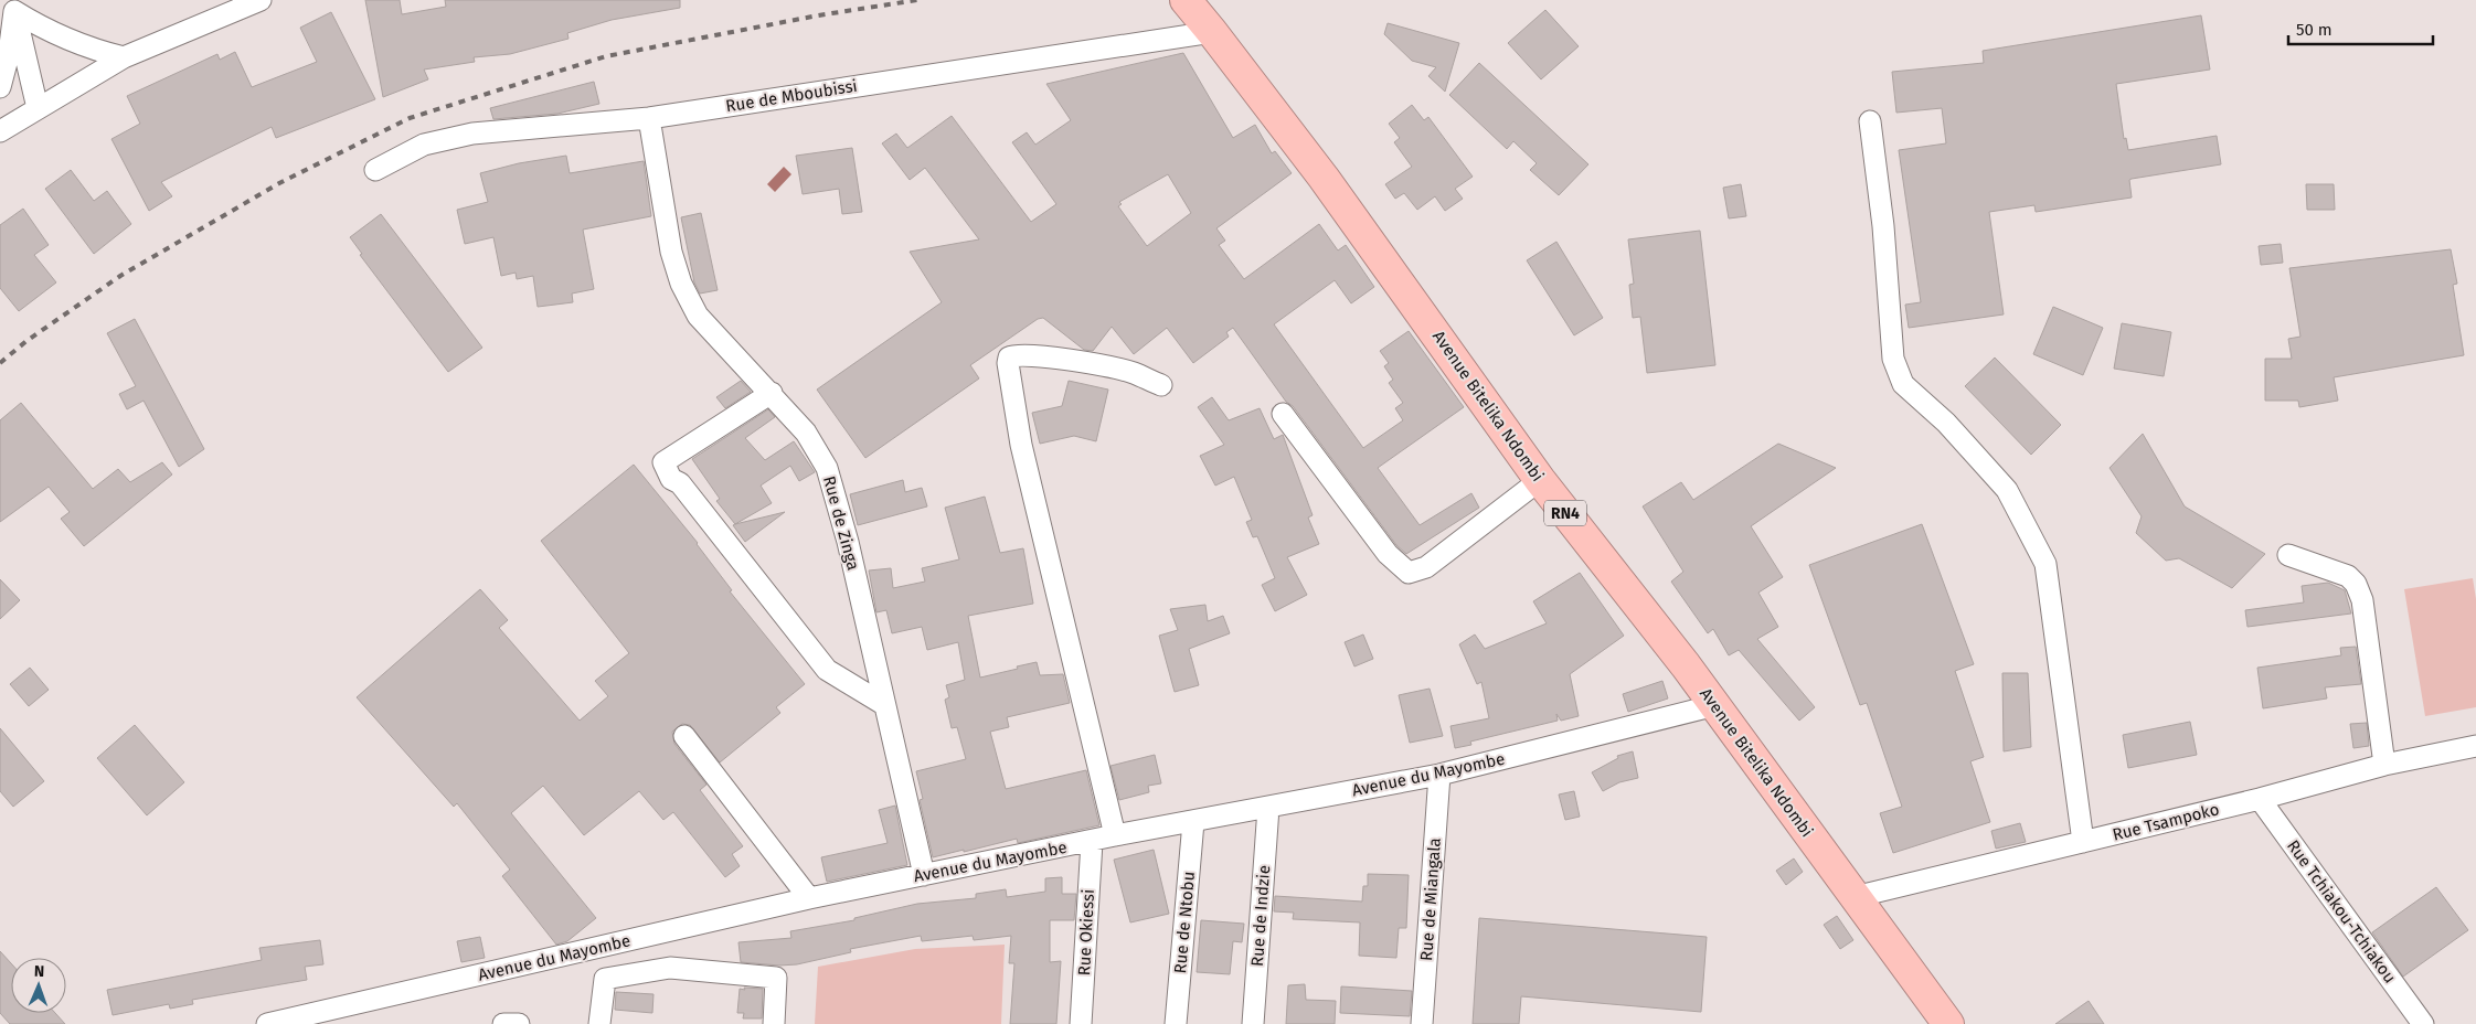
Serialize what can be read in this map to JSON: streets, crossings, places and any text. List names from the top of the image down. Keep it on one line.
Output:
{"streets":{"highway":["Avenue Bitelika Ndombi","RN4"],"street":["Rue de Mboubissi","Rue de Zinga","Avenue du Mayombe","Rue Tsampoko","Rue de Miangala","Rue Tchiakou-Tchiakou","Rue de Indzie","Rue de Ntobu","Rue Okiessi"]},"crossings":[["Rue de Mboubissi","Avenue Bitelika Ndombi"],["Rue de Mboubissi","Rue de Zinga"],["Avenue Bitelika Ndombi","Avenue du Mayombe"],["Avenue Bitelika Ndombi","Rue Tsampoko"],["Rue de Zinga","Avenue du Mayombe"],["Avenue du Mayombe","Rue de Miangala"],["Avenue du Mayombe","Rue de Indzie"],["Avenue du Mayombe","Rue de Ntobu"],["Avenue du Mayombe","Rue Okiessi"],["Rue Tsampoko","Rue Tchiakou-Tchiakou"]],"scale_bar":"50 m","north":"top"}
